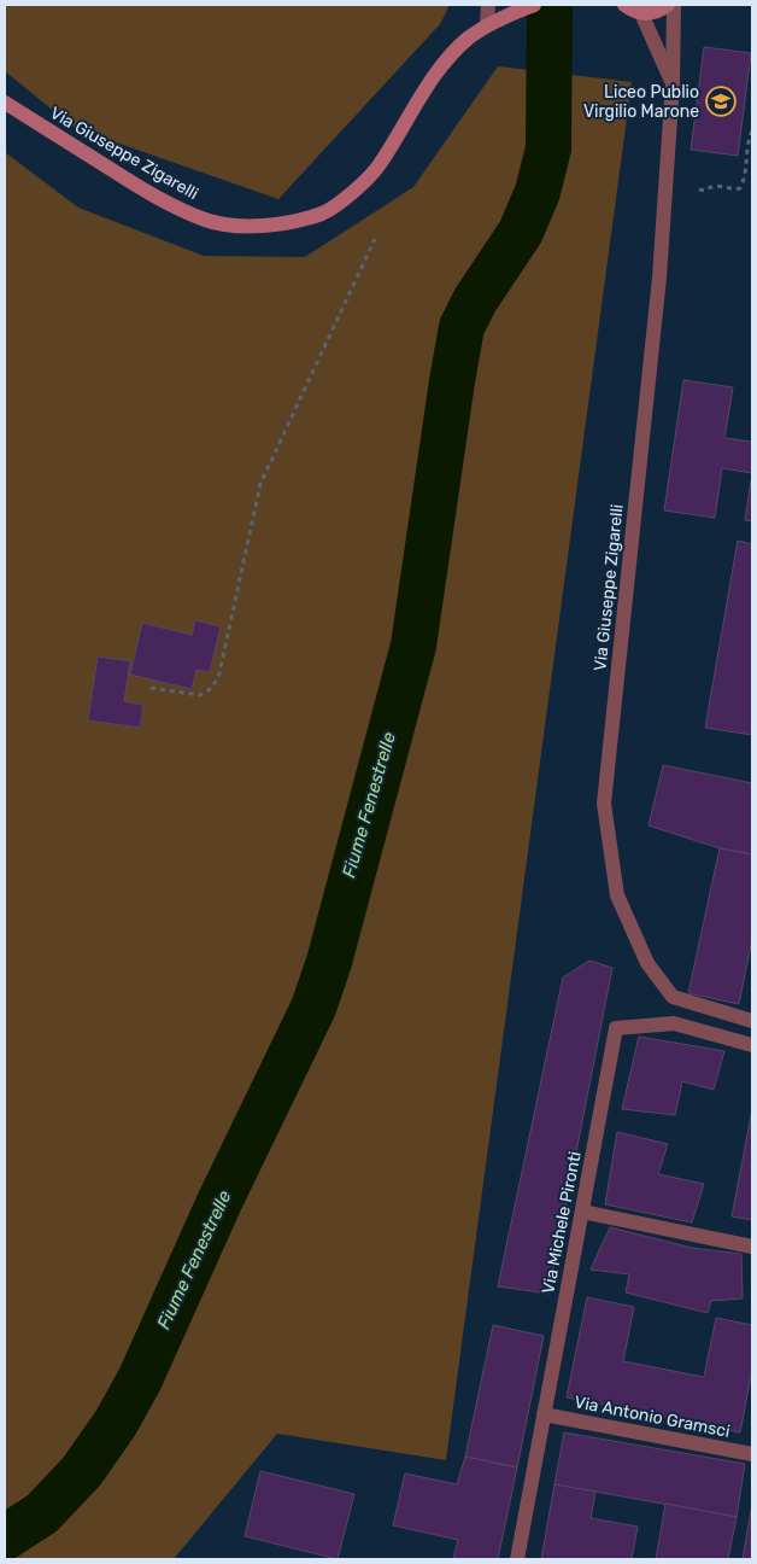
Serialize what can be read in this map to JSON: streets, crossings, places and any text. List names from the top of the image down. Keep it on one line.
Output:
{"streets":{"street":["Via Giuseppe Zigarelli","Via Michele Pironti","Via Antonio Gramsci"]},"crossings":[["Via Michele Pironti","Via Antonio Gramsci"]],"water":["Fiume Fenestrelle"],"places":{"school or university":["Liceo Publio Virgilio Marone"]}}
